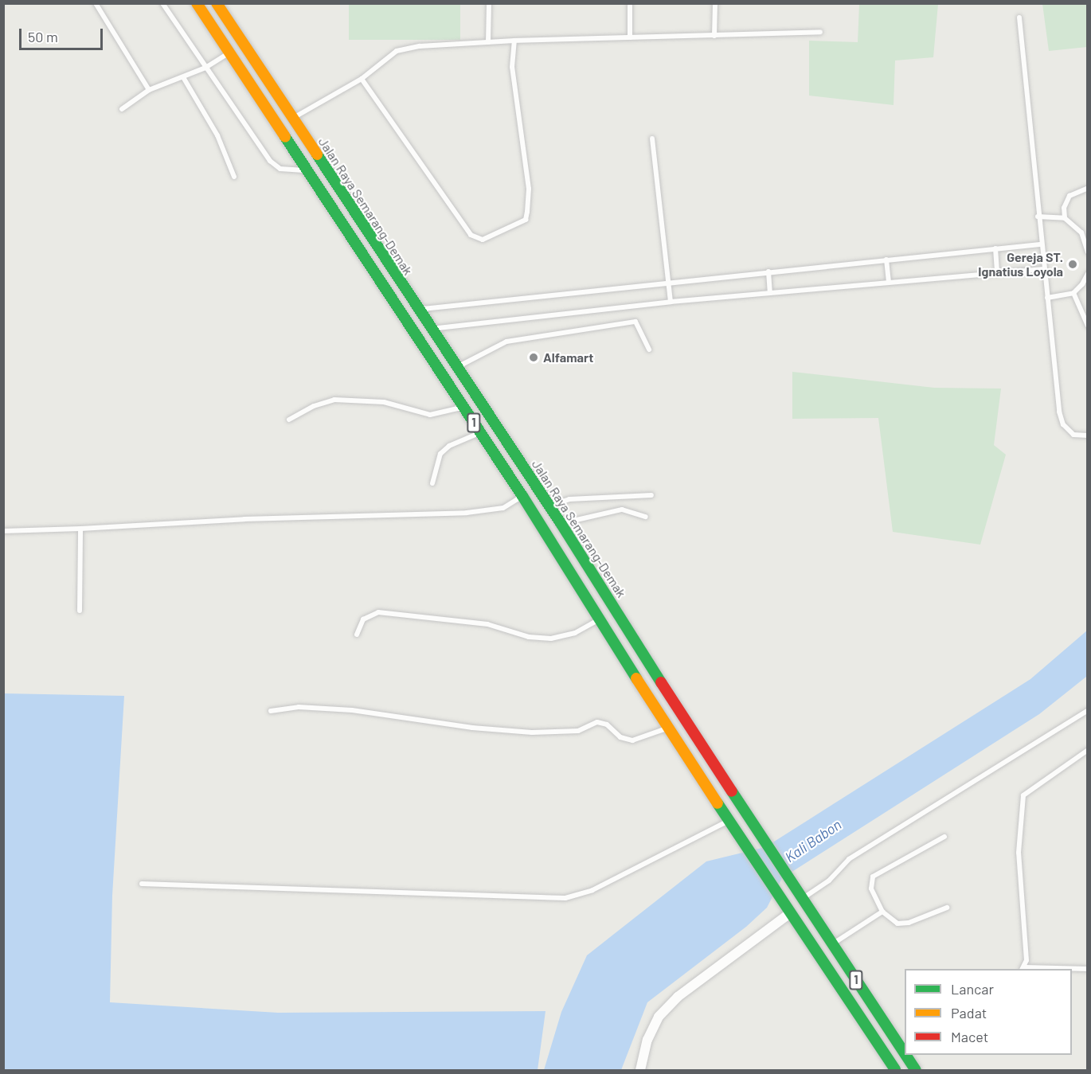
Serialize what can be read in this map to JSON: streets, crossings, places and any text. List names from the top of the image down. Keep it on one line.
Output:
{"streets":{"highway":["Jalan Raya Semarang-Demak","1"]},"water":["Kali Babon"],"places":["Gereja ST. Ignatius Loyola","Alfamart"],"legend":["Lancar","Padat","Macet"],"scale_bar":"50 m"}
